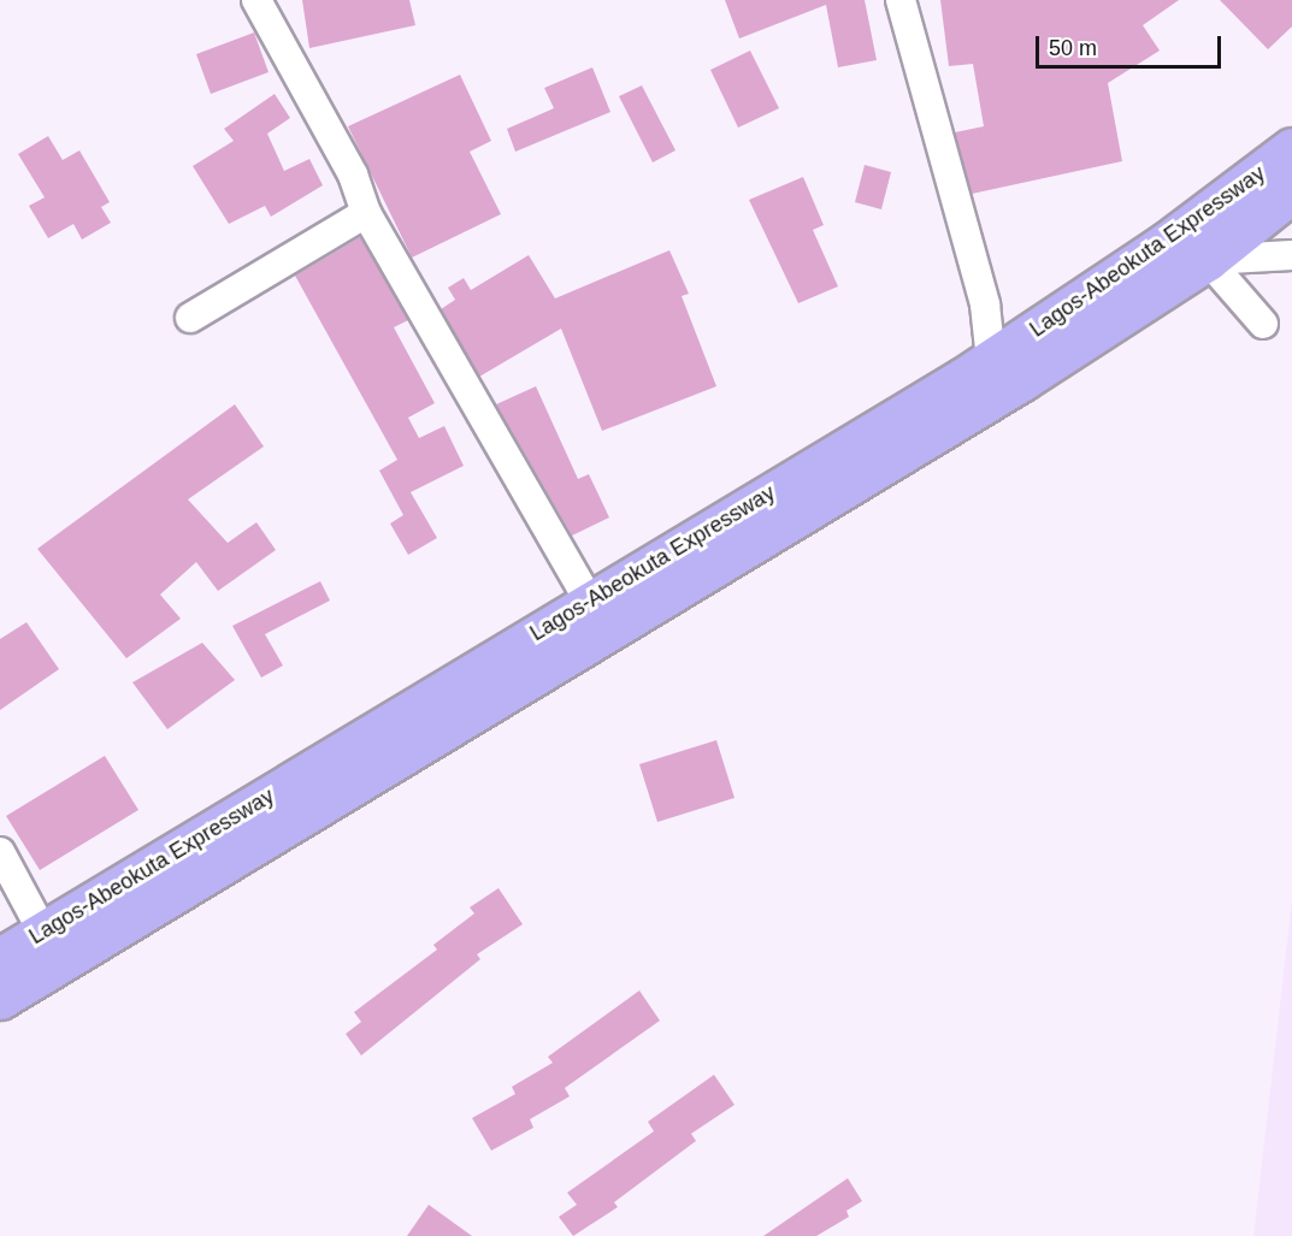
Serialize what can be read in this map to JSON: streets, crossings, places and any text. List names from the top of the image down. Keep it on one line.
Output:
{"streets":{"highway":["Lagos-Abeokuta Expressway"]},"scale_bar":"50 m"}
